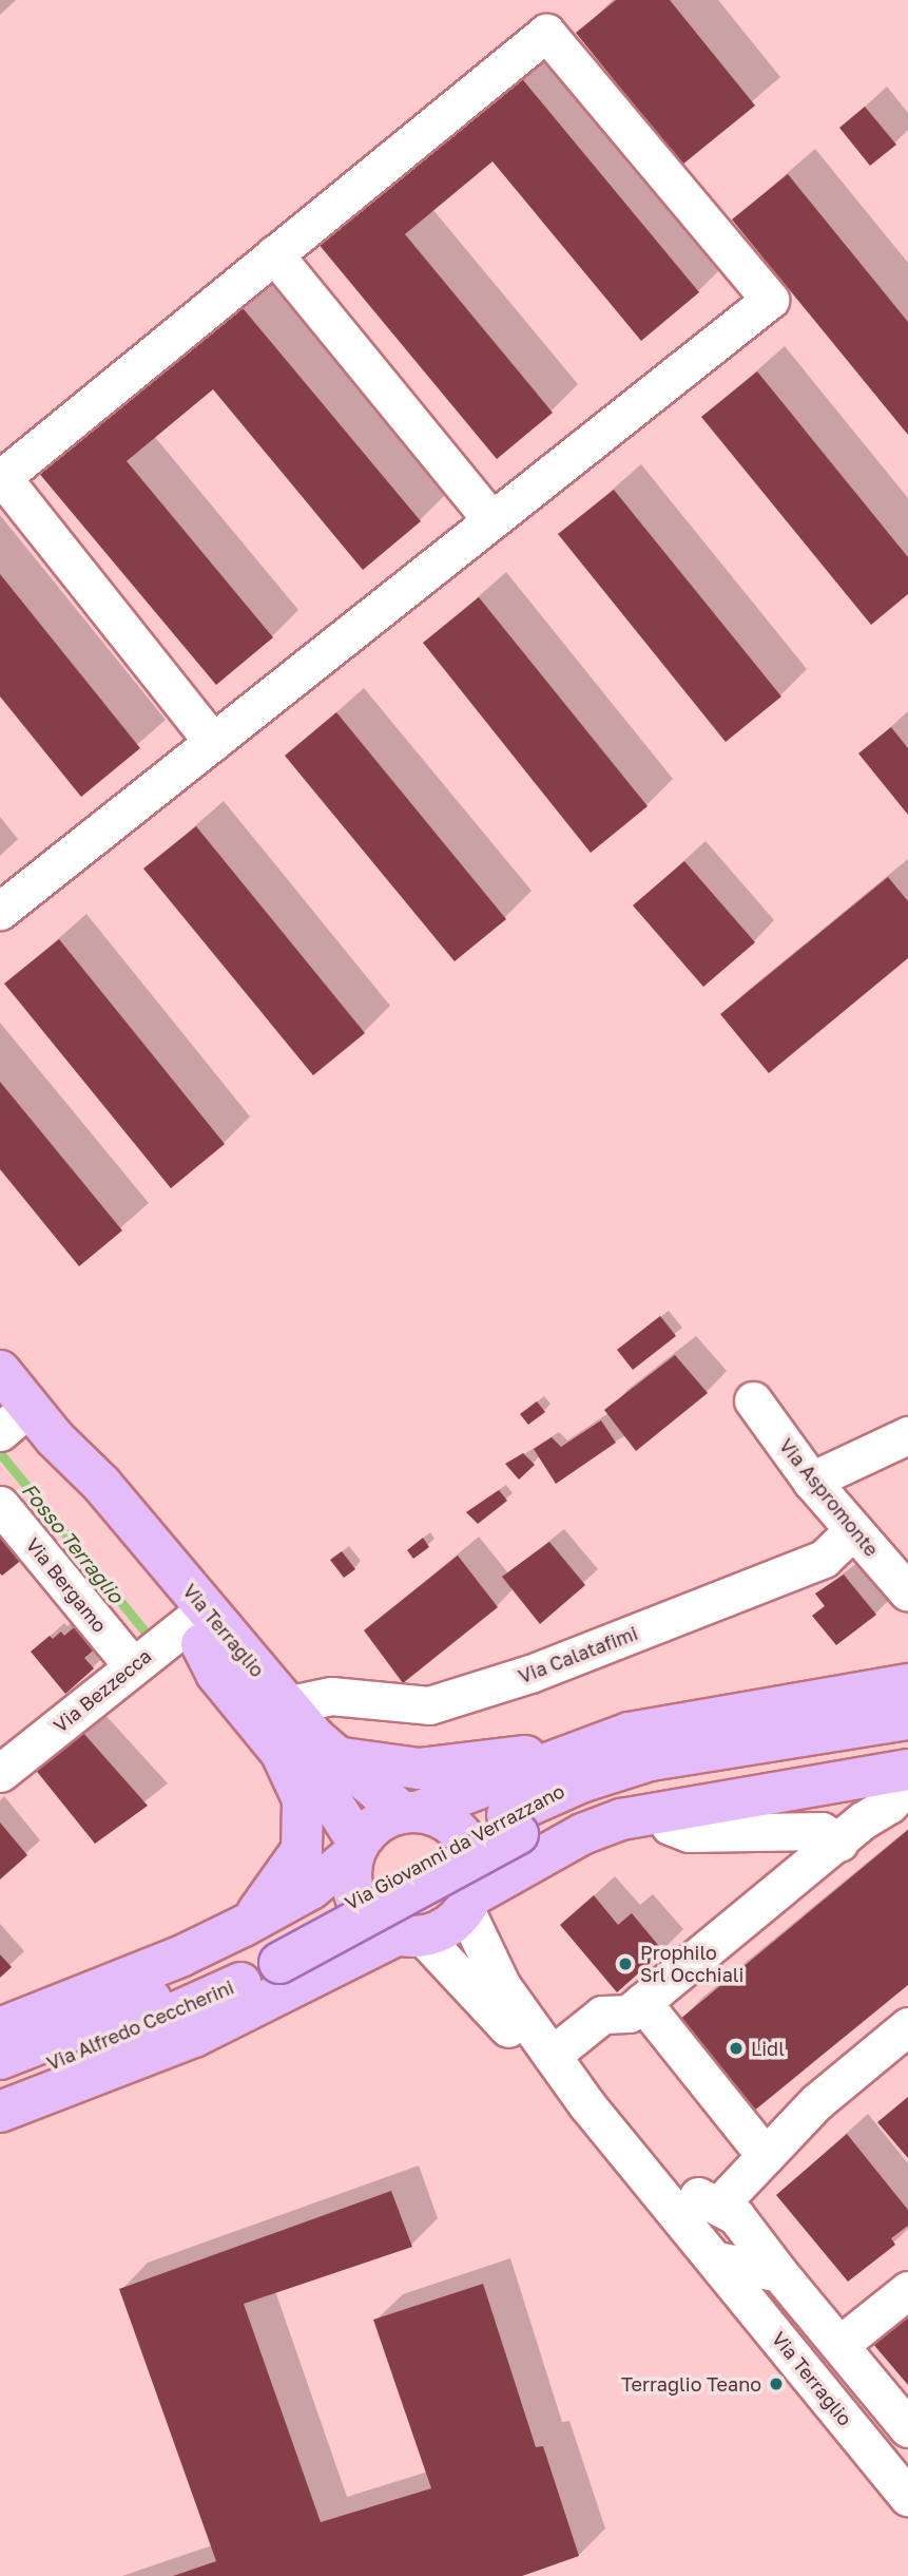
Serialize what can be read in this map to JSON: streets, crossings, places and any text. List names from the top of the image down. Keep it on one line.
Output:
{"streets":{"main road":["Via Terraglio","Via Giovanni da Verrazzano","Via Alfredo Ceccherini"],"street":["Via Aspromonte","Via Bergamo","Via Calatafimi","Via Bezzecca"]},"crossings":[["Via Aspromonte","Via Calatafimi"],["Via Bergamo","Via Bezzecca"],["Via Terraglio","Via Calatafimi"],["Via Terraglio","Via Bezzecca"],["Via Giovanni da Verrazzano","Via Alfredo Ceccherini"]],"water":["Fosso Terraglio"],"places":["Prophilo Srl Occhiali","Lidl","Terraglio Teano"]}
